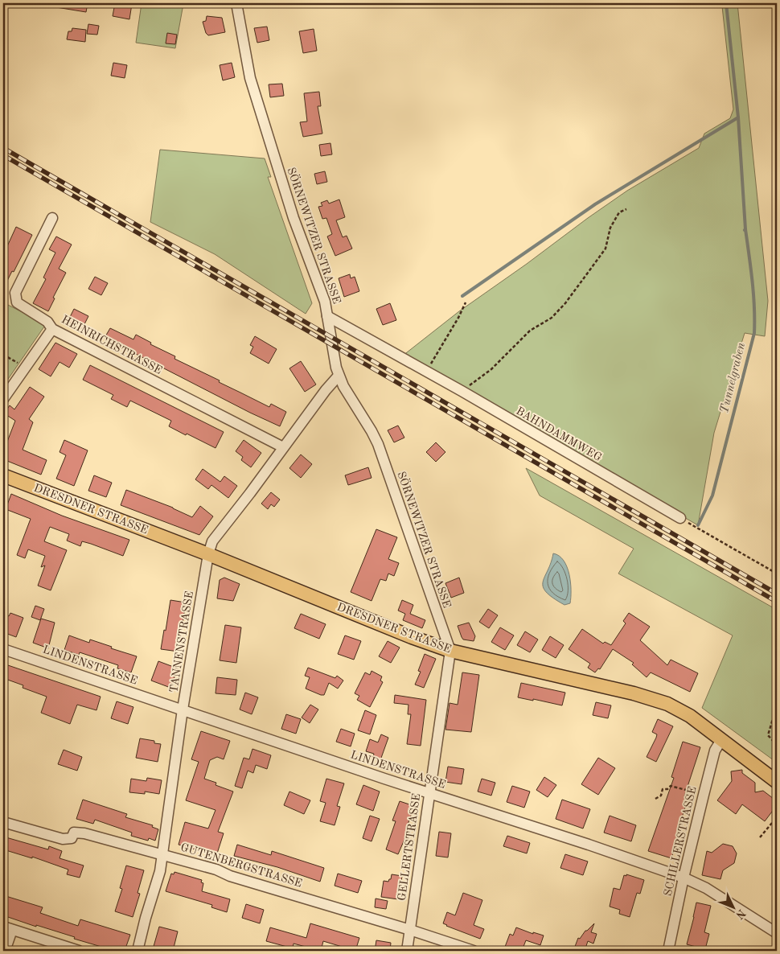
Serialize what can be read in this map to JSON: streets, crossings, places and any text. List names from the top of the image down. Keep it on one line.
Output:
{"streets":{"main road":["DRESDNER STRASSE"],"street":["SÖRNEWITZER STRASSE","HEINRICHSTRASSE","BAHNDAMMWEG","TANNENSTRASSE","LINDENSTRASSE","SCHILLERSTRASSE","GELLERTSTRASSE","GUTENBERGSTRASSE"]},"crossings":[["SÖRNEWITZER STRASSE","BAHNDAMMWEG"],["SÖRNEWITZER STRASSE","DRESDNER STRASSE"],["SÖRNEWITZER STRASSE","TANNENSTRASSE"],["SÖRNEWITZER STRASSE","GELLERTSTRASSE"],["HEINRICHSTRASSE","TANNENSTRASSE"],["DRESDNER STRASSE","TANNENSTRASSE"],["DRESDNER STRASSE","SCHILLERSTRASSE"],["DRESDNER STRASSE","GELLERTSTRASSE"],["TANNENSTRASSE","LINDENSTRASSE"],["TANNENSTRASSE","GUTENBERGSTRASSE"],["LINDENSTRASSE","SCHILLERSTRASSE"],["LINDENSTRASSE","GELLERTSTRASSE"],["GELLERTSTRASSE","GUTENBERGSTRASSE"]],"water":["Tunnelgraben"],"north":"bottom right"}
